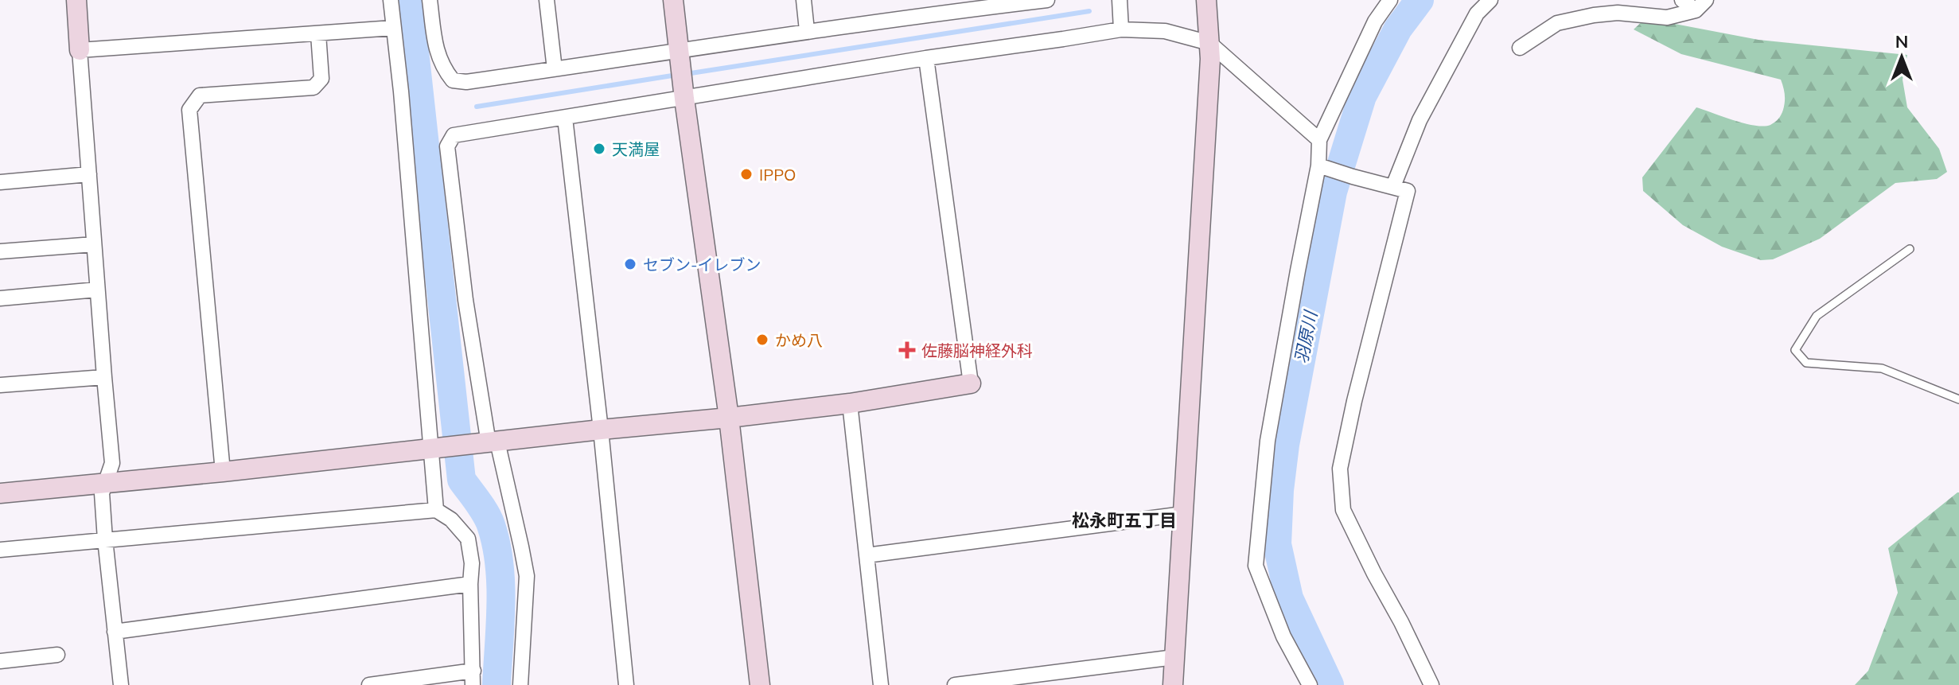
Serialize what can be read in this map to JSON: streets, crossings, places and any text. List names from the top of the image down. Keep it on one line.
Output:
{"districts":["松永町五丁目"],"water":["羽原川"],"places":{"other":["天満屋","IPPO","セブン-イレブン","かめ八"],"health":["佐藤脳神経外科"]},"north":"top"}
